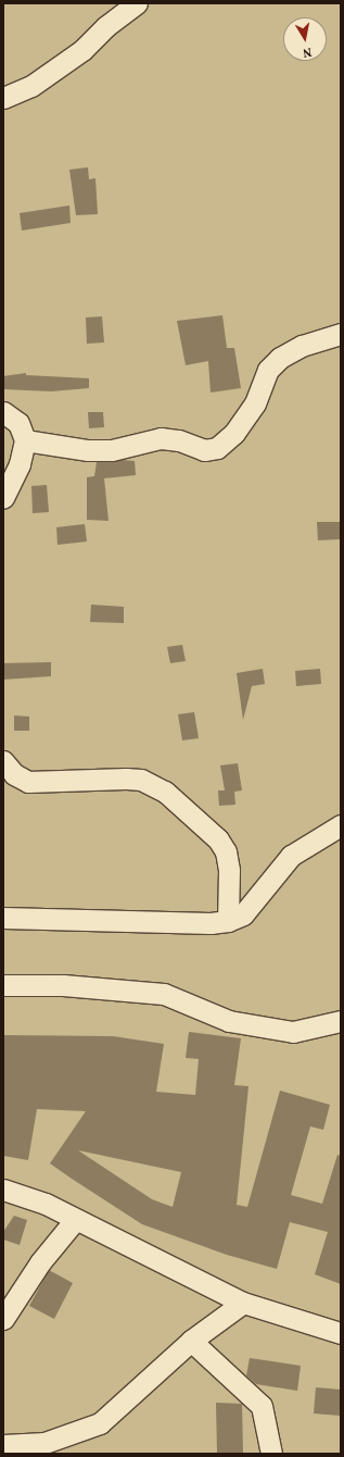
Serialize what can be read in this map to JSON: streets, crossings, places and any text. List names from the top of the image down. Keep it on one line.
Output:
{"north":"bottom"}
